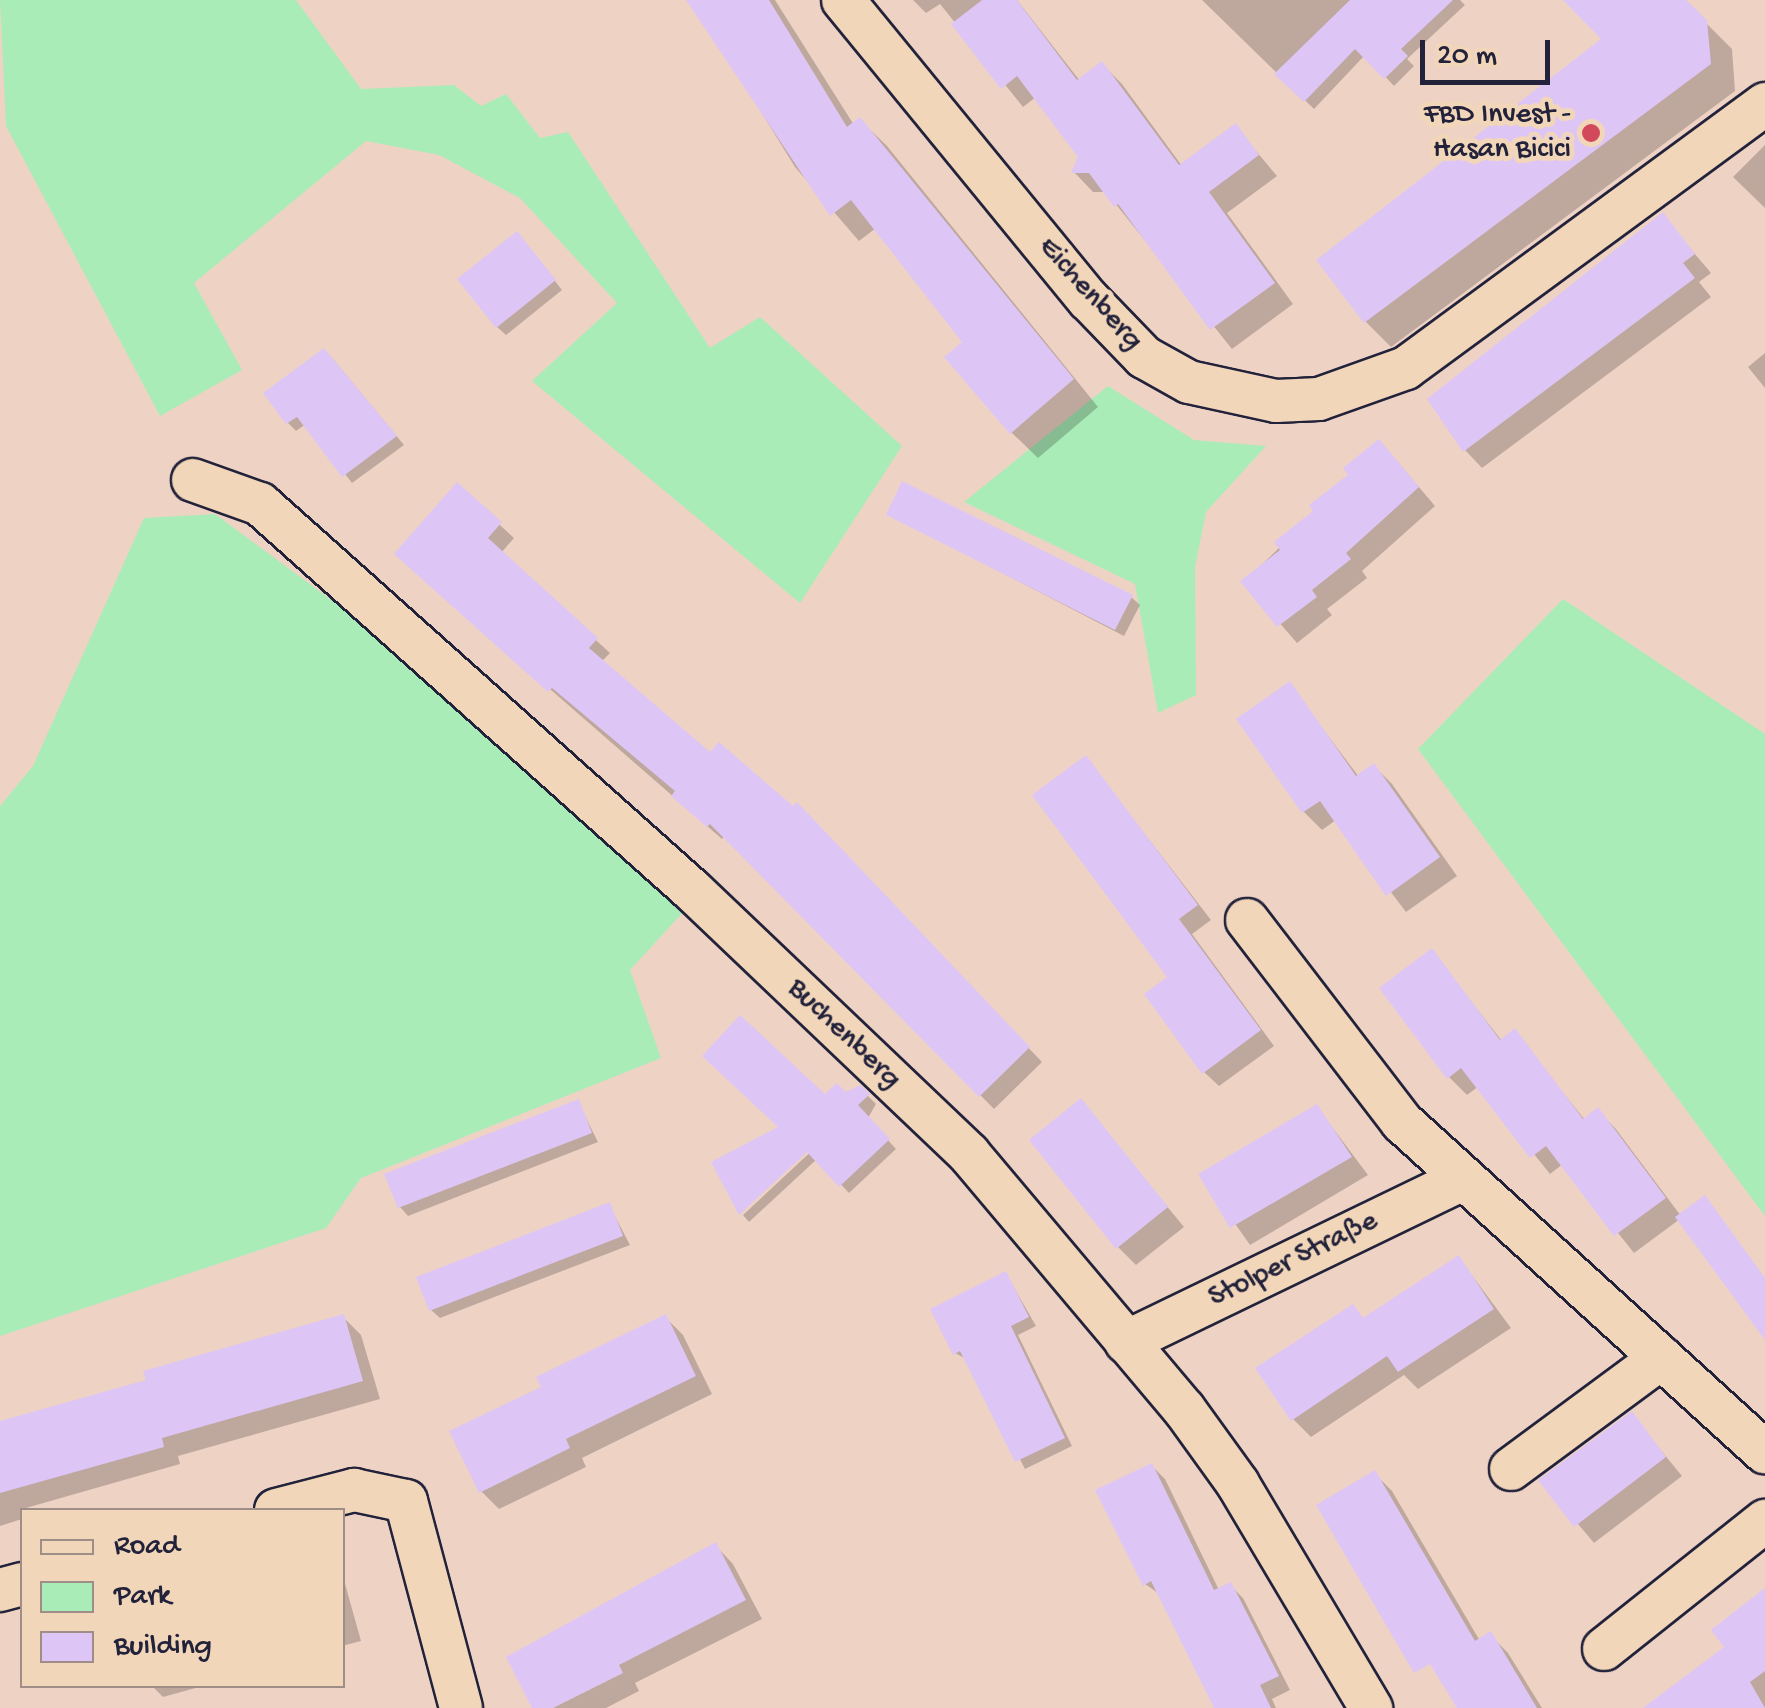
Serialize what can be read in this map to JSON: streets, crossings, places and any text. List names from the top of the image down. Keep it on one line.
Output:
{"streets":{"street":["Eichenberg","Buchenberg","Stolper Straße"]},"crossings":[["Buchenberg","Stolper Straße"]],"places":["FBD Invest - Hasan Bicici"],"legend":["Road","Park","Building"],"scale_bar":"20 m"}
